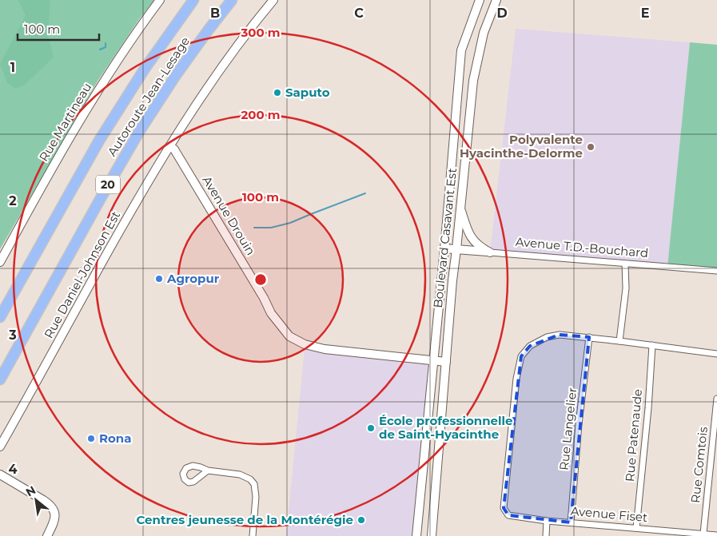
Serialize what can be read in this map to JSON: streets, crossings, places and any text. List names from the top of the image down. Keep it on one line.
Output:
{"streets":{"highway":["Autoroute Jean-Lesage","20"],"street":["Rue Martineau","Avenue Drouin","Boulevard Casavant Est","Avenue T.D.-Bouchard","Rue Daniel-Johnson Est","Rue Langelier","Rue Patenaude","Rue Comtois","Avenue Fiset"]},"crossings":[["Avenue Drouin","Boulevard Casavant Est"],["Avenue Drouin","Rue Daniel-Johnson Est"],["Boulevard Casavant Est","Avenue T.D.-Bouchard"],["Rue Langelier","Avenue Fiset"],["Rue Patenaude","Avenue Fiset"],["Rue Comtois","Avenue Fiset"]],"places":["Saputo","Polyvalente Hyacinthe-Delorme","Agropur","École professionnelle de Saint-Hyacinthe","Rona","Centres jeunesse de la Montérégie"],"scale_bar":"100 m","north":"top left","grid":{"columns":["B","C","D","E"],"rows":["1","2","3","4"]},"rings":["300 m","200 m","100 m"]}
